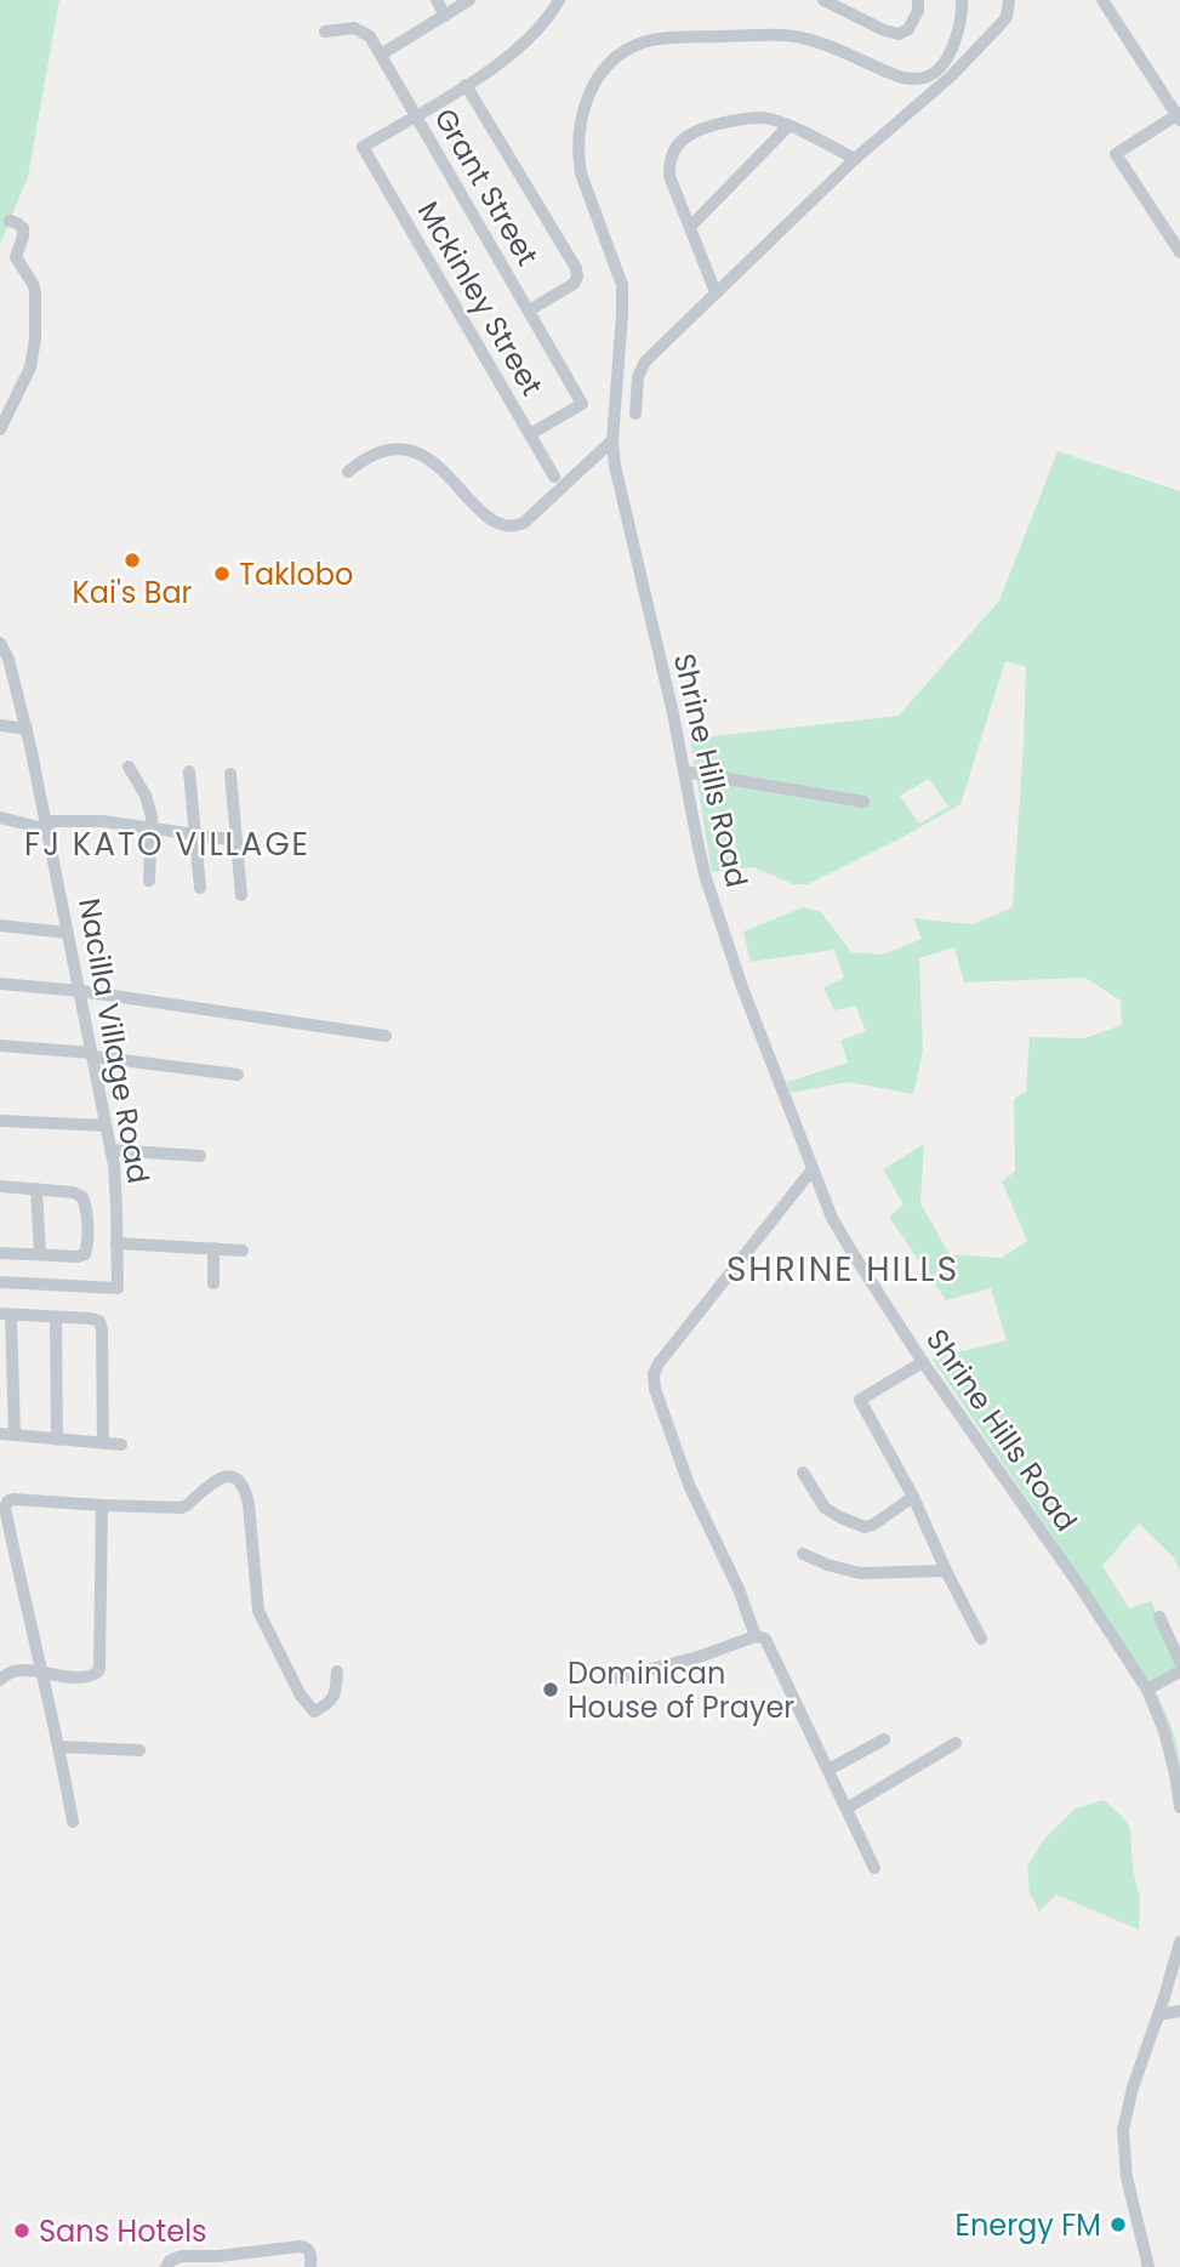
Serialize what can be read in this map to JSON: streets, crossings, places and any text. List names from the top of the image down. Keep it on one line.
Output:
{"streets":{"street":["Grant Street","Mckinley Street","Shrine Hills Road","Nacilla Village Road"]},"crossings":[["Grant Street","Mckinley Street"]],"districts":["FJ KATO VILLAGE","SHRINE HILLS"],"places":["Kai's Bar","Taklobo","Dominican House of Prayer","Energy FM","Sans Hotels"]}
